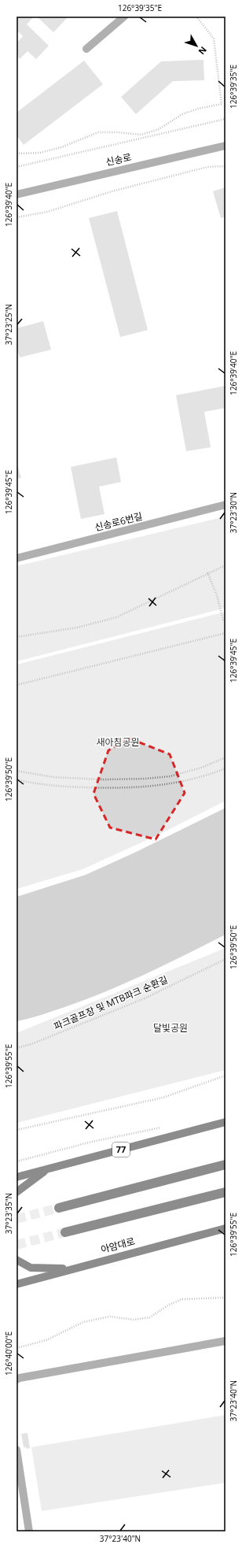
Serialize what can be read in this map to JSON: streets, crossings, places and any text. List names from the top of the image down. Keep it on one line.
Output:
{"streets":{"main road":["77","아암대로"],"street":["신송로","신송로6번길"],"path":["파크골프장 및 MTB파크 순환길"]},"parks":["새아침공원","달빛공원"],"north":"bottom right","coordinates":["126°39'35\"E","126°39'40\"E","37°23'25\"N","126°39'45\"E","37°23'30\"N","126°39'50\"E","126°39'55\"E","37°23'35\"N","126°40'00\"E","37°23'40\"N"]}
